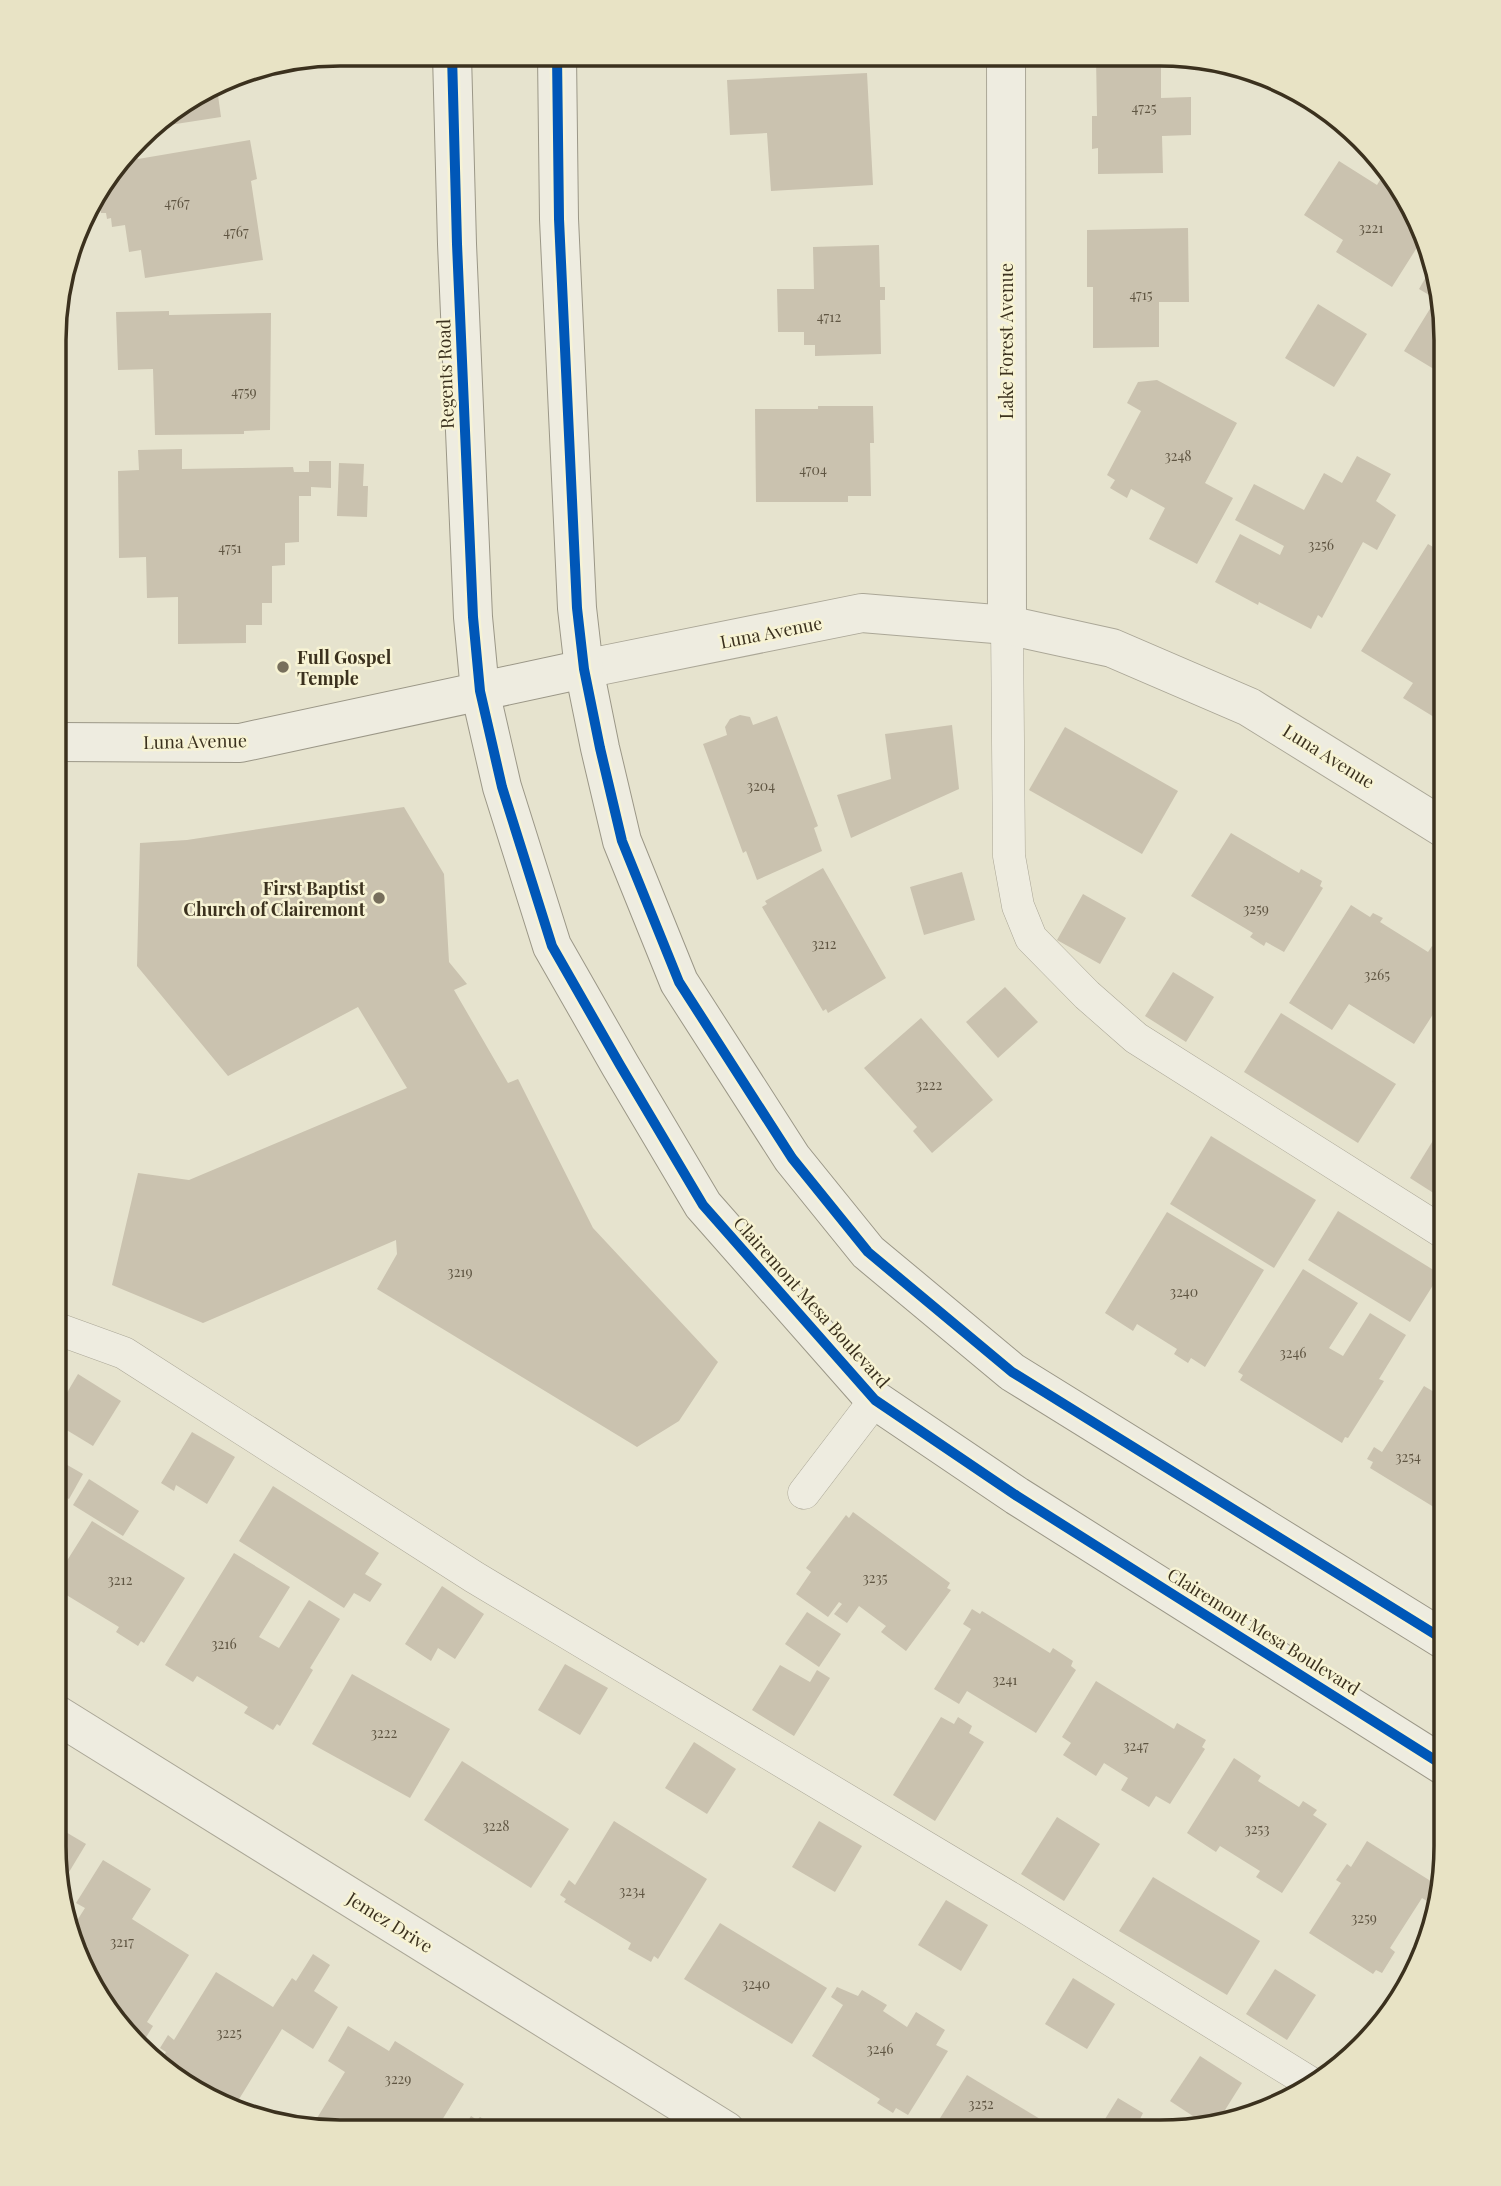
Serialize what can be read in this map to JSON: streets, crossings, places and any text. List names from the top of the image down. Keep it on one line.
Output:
{"streets":{"main road":["Lake Forest Avenue","Regents Road","Luna Avenue","Clairemont Mesa Boulevard","Jemez Drive"]},"crossings":[["Lake Forest Avenue","Luna Avenue"],["Regents Road","Luna Avenue"],["Regents Road","Clairemont Mesa Boulevard"],["Luna Avenue","Clairemont Mesa Boulevard"]],"places":["Full Gospel Temple","First Baptist Church of Clairemont"],"house_numbers":["4725","4767","3221","4767","4715","4712","4759","3248","4704","3256","4751","3204","3259","3212","3265","3222","3219","3240","3246","3254","3235","3212","3216","3241","3222","3247","3228","3253","3234","3259","3217","3240","3225","3246","3229","3252"]}
